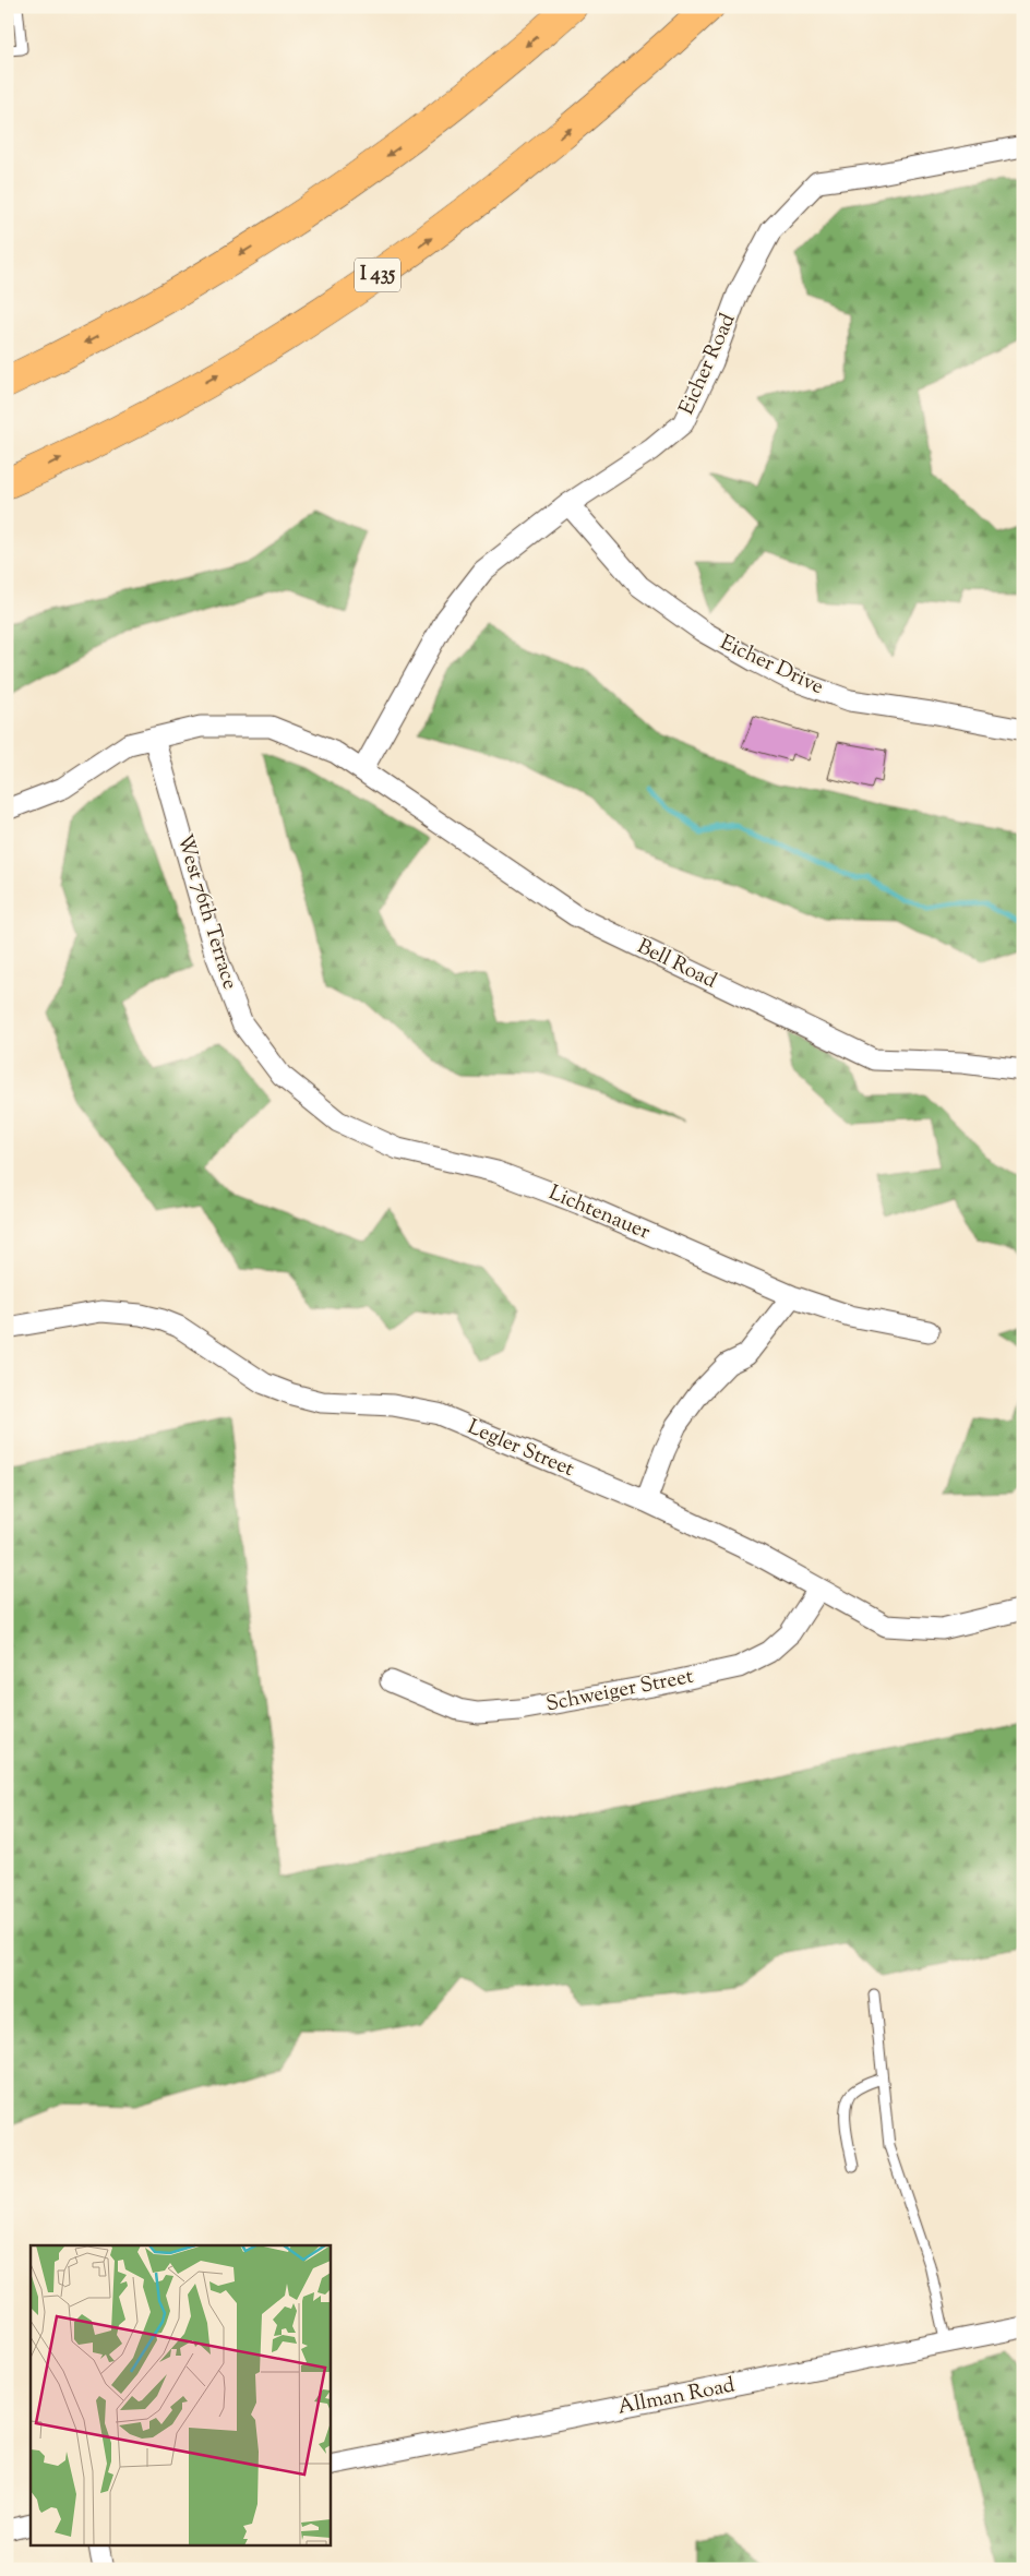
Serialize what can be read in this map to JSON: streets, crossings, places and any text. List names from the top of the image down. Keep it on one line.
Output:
{"streets":{"highway":["I 435"],"street":["Eicher Road","Eicher Drive","West 76th Terrace","Bell Road","Lichtenauer","Legler Street","Schweiger Street","Allman Road"]},"crossings":[["Eicher Road","Eicher Drive"],["Eicher Road","Bell Road"],["West 76th Terrace","Bell Road"],["West 76th Terrace","Lichtenauer"],["Legler Street","Schweiger Street"]]}
